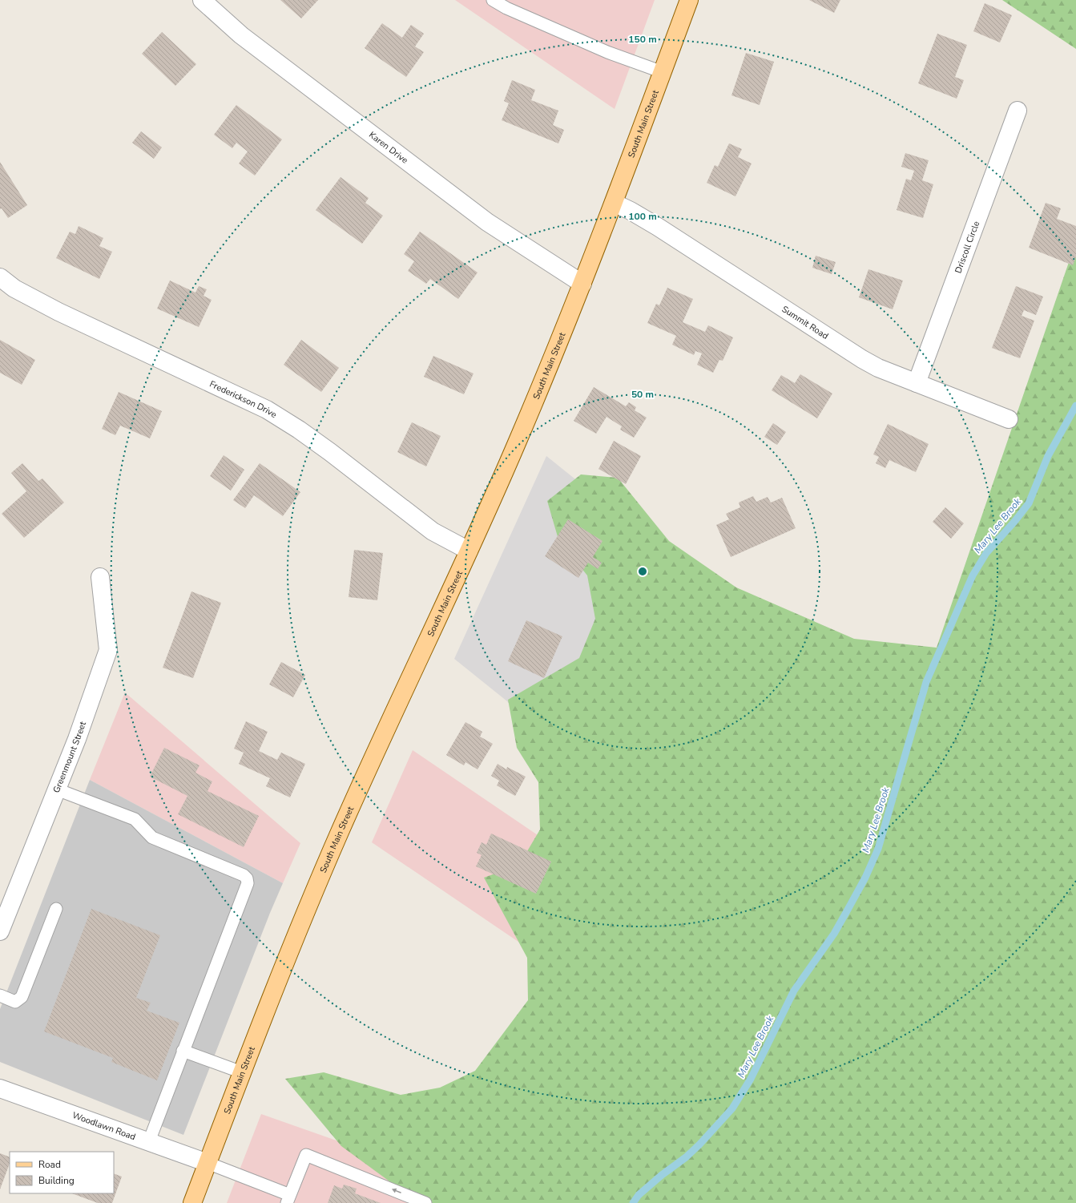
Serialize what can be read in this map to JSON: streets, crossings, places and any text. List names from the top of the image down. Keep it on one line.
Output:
{"streets":{"main road":["South Main Street"],"street":["Karen Drive","Driscoll Circle","Summit Road","Frederickson Drive","Greenmount Street","Woodlawn Road"]},"crossings":[["South Main Street","Karen Drive"],["South Main Street","Summit Road"],["South Main Street","Frederickson Drive"],["South Main Street","Woodlawn Road"],["Driscoll Circle","Summit Road"]],"water":["Mary Lee Brook"],"legend":["Road","Building"],"rings":["150 m","100 m","50 m"]}
